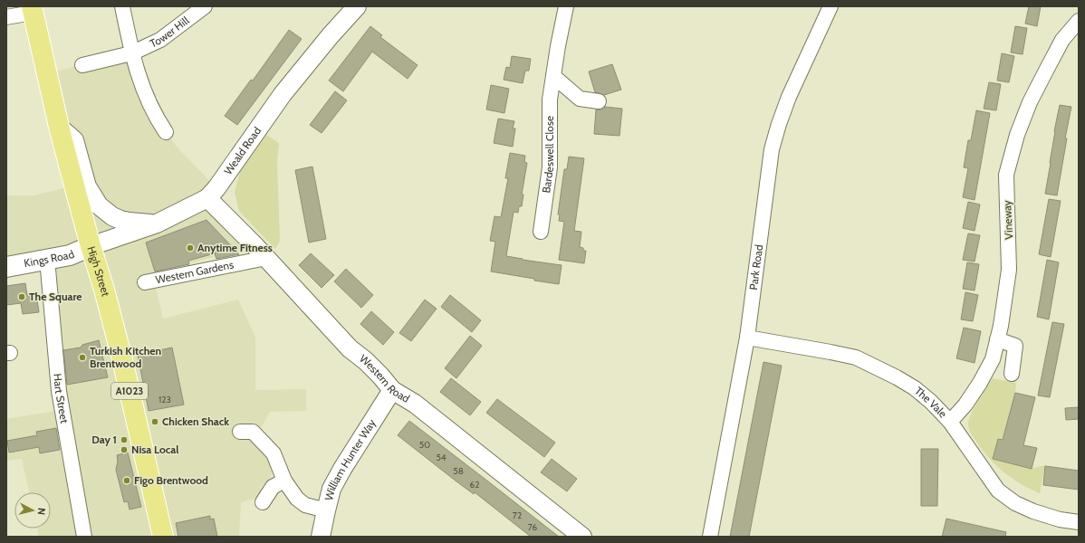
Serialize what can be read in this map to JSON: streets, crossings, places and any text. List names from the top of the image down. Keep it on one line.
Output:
{"streets":{"main road":["Kings Road","High Street","A1023"],"street":["Tower Hill","Weald Road","Bardeswell Close","Vineway","Park Road","Western Gardens","Western Road","Hart Street","The Vale","William Hunter Way"]},"crossings":[["Weald Road","Kings Road"],["Weald Road","High Street"],["Weald Road","Western Road"],["Vineway","The Vale"],["Kings Road","High Street"],["Kings Road","Hart Street"],["Park Road","The Vale"],["Western Gardens","Western Road"],["Western Road","William Hunter Way"]],"places":["Anytime Fitness","The Square","Turkish Kitchen Brentwood","Chicken Shack","Day 1","Nisa Local","Figo Brentwood"],"house_numbers":["123","50","54","58","62","72","76"],"north":"right"}
